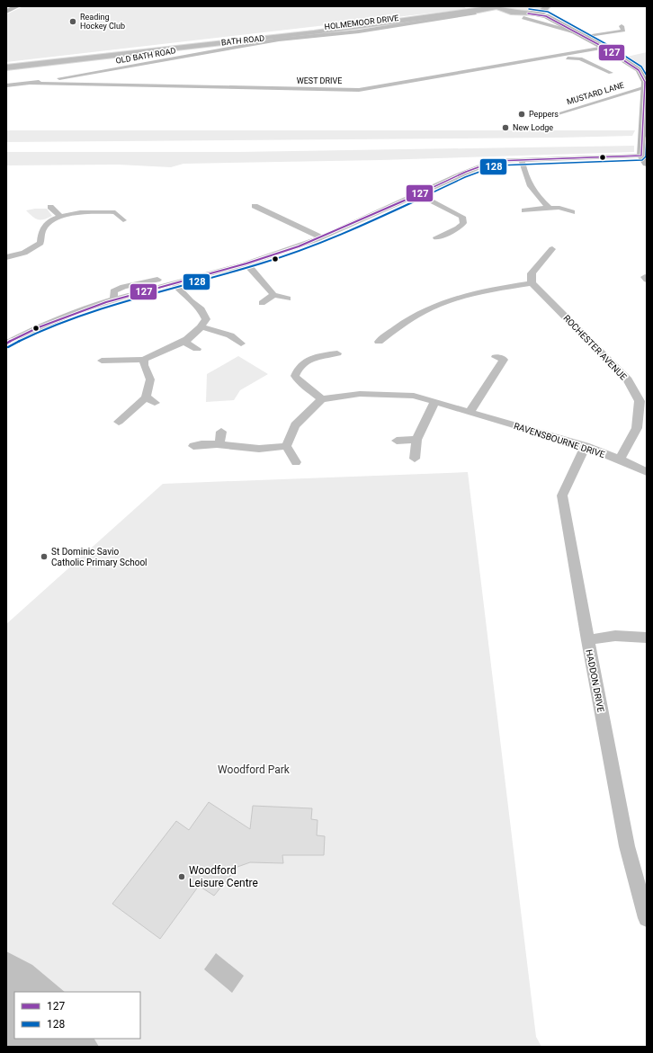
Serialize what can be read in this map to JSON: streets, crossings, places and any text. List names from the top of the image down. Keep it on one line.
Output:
{"streets":{"main road":["BATH ROAD"],"street":["HOLMEMOOR DRIVE","OLD BATH ROAD","WEST DRIVE","MUSTARD LANE","ROCHESTER AVENUE","RAVENSBOURNE DRIVE","HADDON DRIVE"]},"crossings":[["HOLMEMOOR DRIVE","BATH ROAD"],["HOLMEMOOR DRIVE","OLD BATH ROAD"],["BATH ROAD","OLD BATH ROAD"],["OLD BATH ROAD","WEST DRIVE"],["ROCHESTER AVENUE","RAVENSBOURNE DRIVE"],["RAVENSBOURNE DRIVE","HADDON DRIVE"]],"parks":["Woodford Park"],"places":["Reading Hockey Club","Peppers","New Lodge","St Dominic Savio Catholic Primary School","Woodford Leisure Centre"],"lines":["transit line 128","transit line 127"],"legend":["127","128"]}
